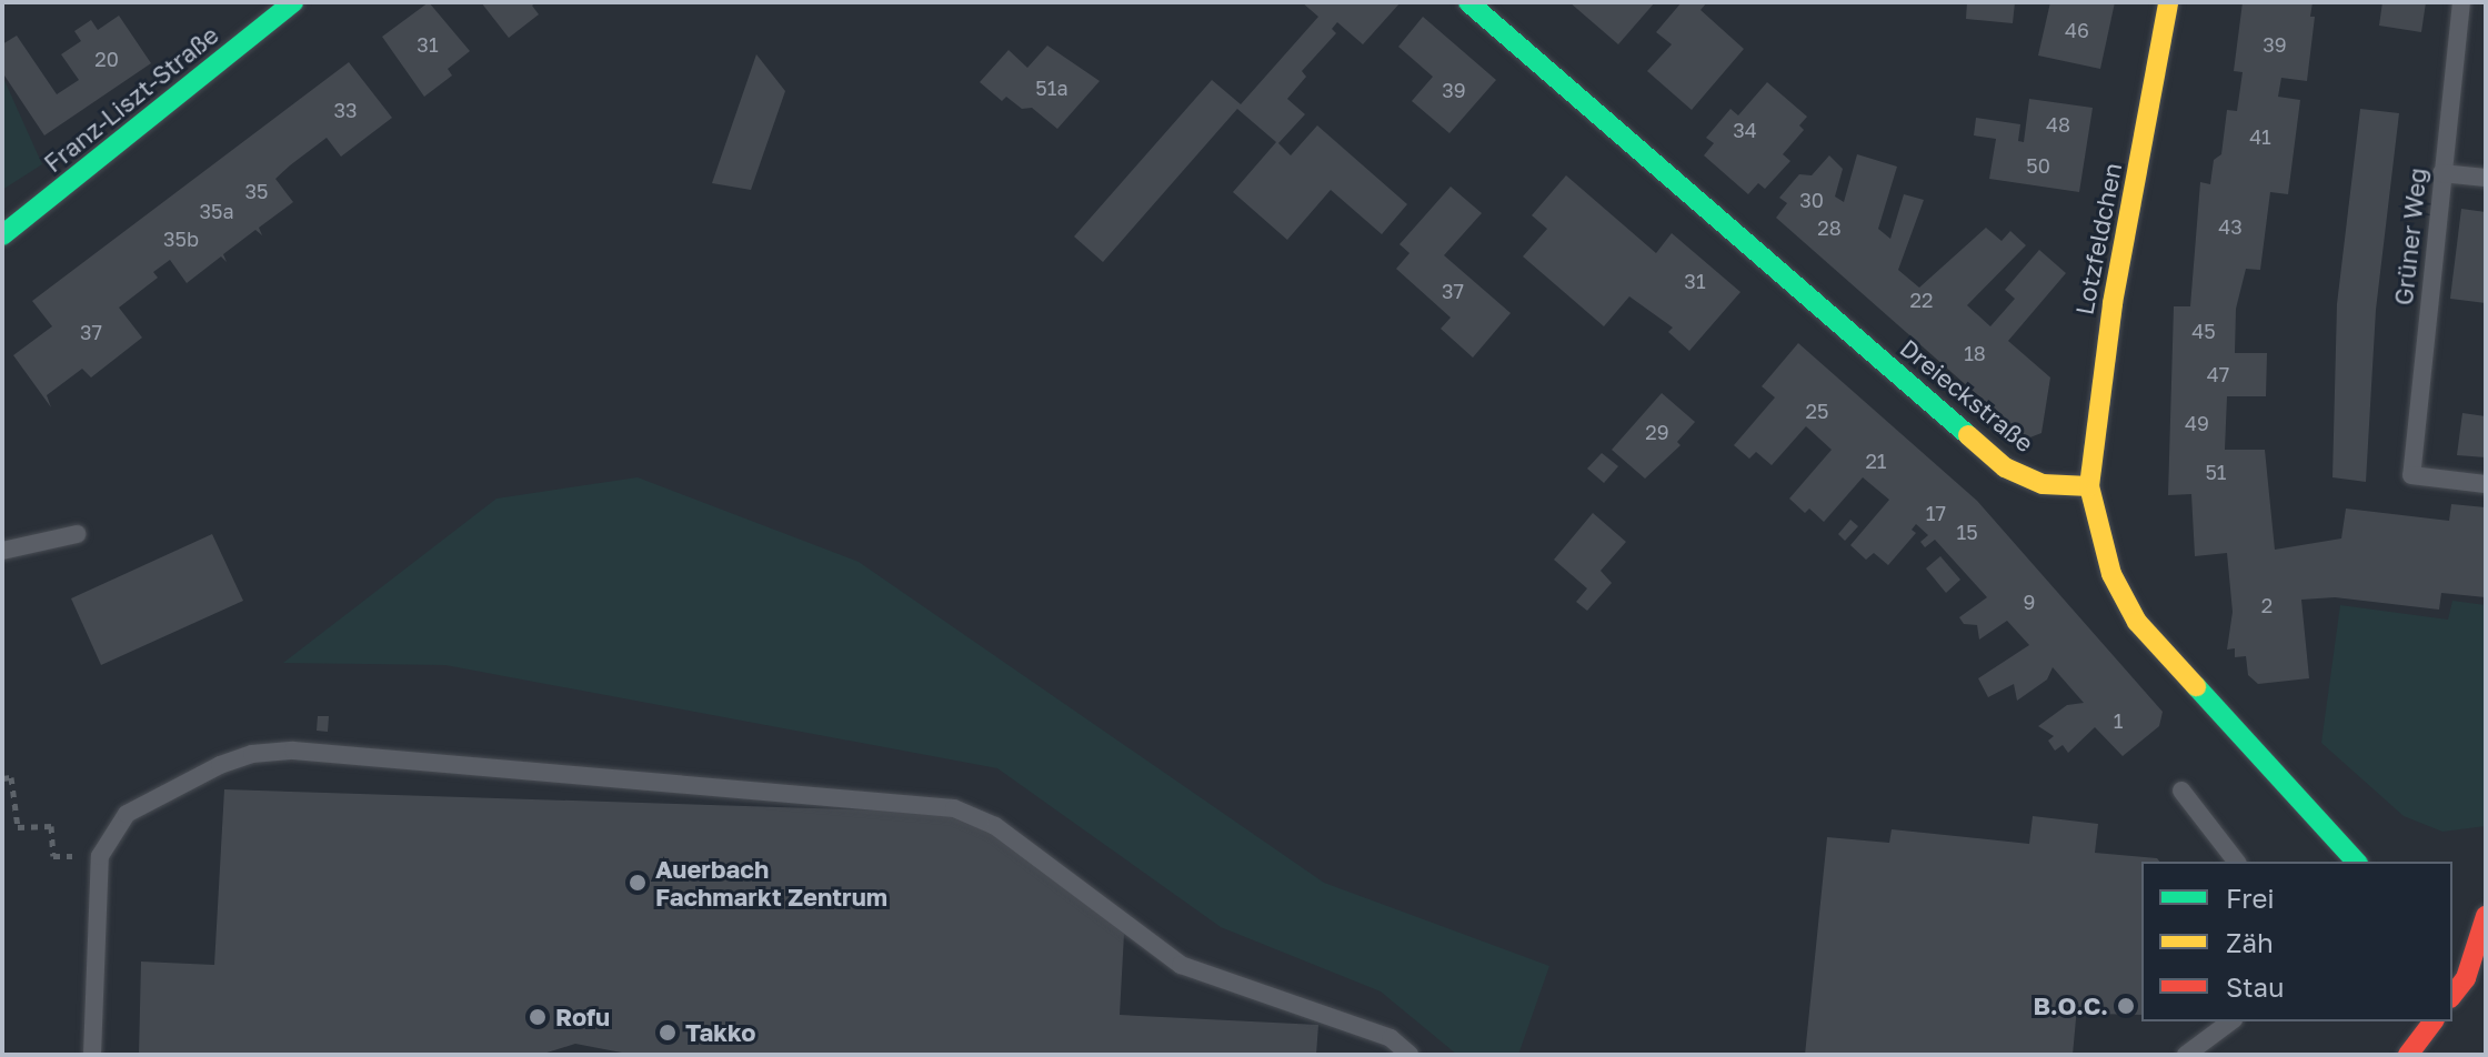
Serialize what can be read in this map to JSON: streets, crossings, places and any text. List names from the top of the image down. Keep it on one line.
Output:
{"streets":{"street":["Franz-Liszt-Straße","Lotzfeldchen","Dreieckstraße"],"lane":["Grüner Weg"]},"crossings":[["Lotzfeldchen","Dreieckstraße"]],"places":["Auerbach Fachmarkt Zentrum","B.O.C.","Rofu","Takko"],"house_numbers":["46","31","39","20","51a","39","33","48","34","41","50","35","30","35a","43","28","35b","31","37","22","45","37","18","47","25","49","29","21","51","17","15","9","2","1"],"legend":["Frei","Zäh","Stau"]}
